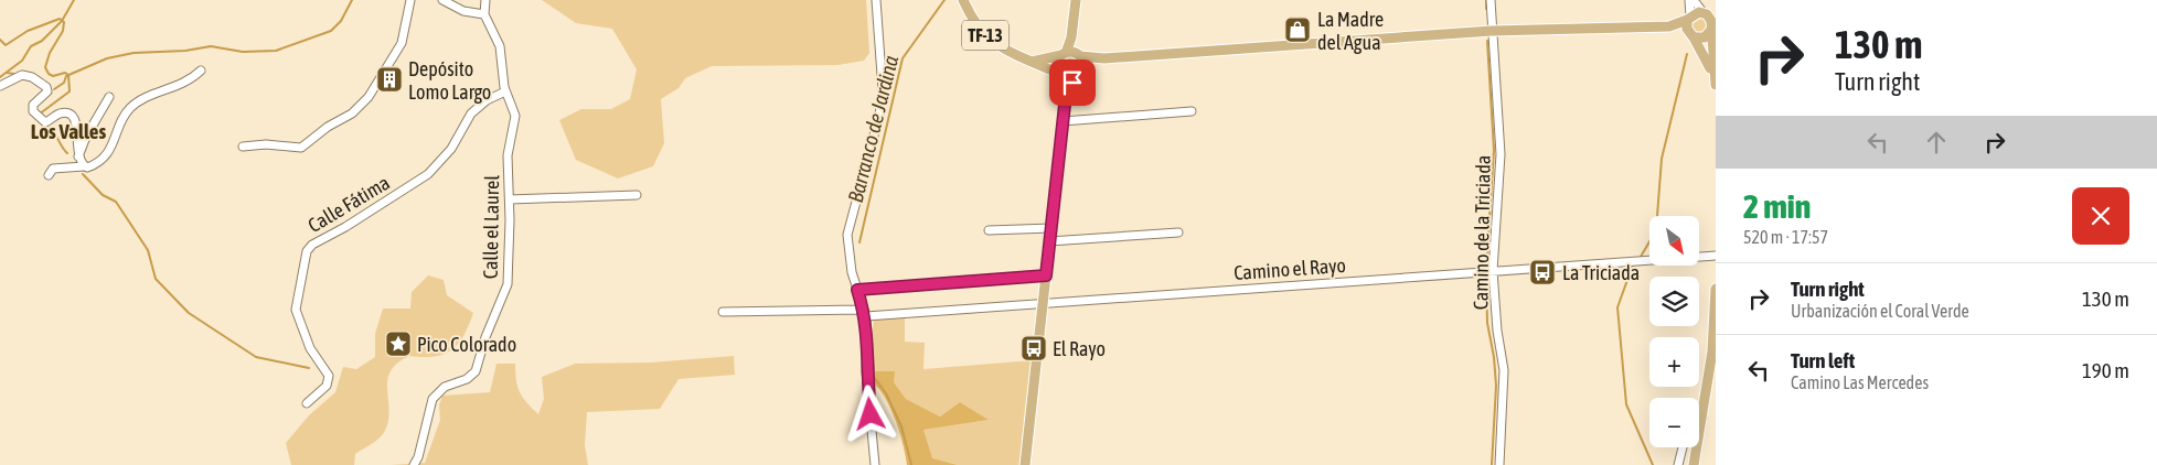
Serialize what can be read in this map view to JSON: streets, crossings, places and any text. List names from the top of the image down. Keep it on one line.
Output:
{"streets":{"main road":["TF-13"],"street":["Calle Fátima","Calle el Laurel","Camino de la Triciada","Camino el Rayo"]},"crossings":[["TF-13","Camino de la Triciada"],["Calle Fátima","Calle el Laurel"],["Camino de la Triciada","Camino el Rayo"]],"districts":["Los Valles"],"water":["Barranco de Jardina"],"places":{"shop":["La Madre del Agua"],"building":["Depósito Lomo Largo"],"bus stop":["La Triciada","El Rayo"],"place":["Pico Colorado"]},"north":"bottom right","page":{"turn":["130 m","Turn right"],"heading":["2 min","520 m · 17:57"],"map_buttons":["+","−"],"list":[{"name":"Turn right","note":"Urbanización el Coral Verde","value":"130 m"},{"name":"Turn left","note":"Camino Las Mercedes","value":"190 m"}]}}
